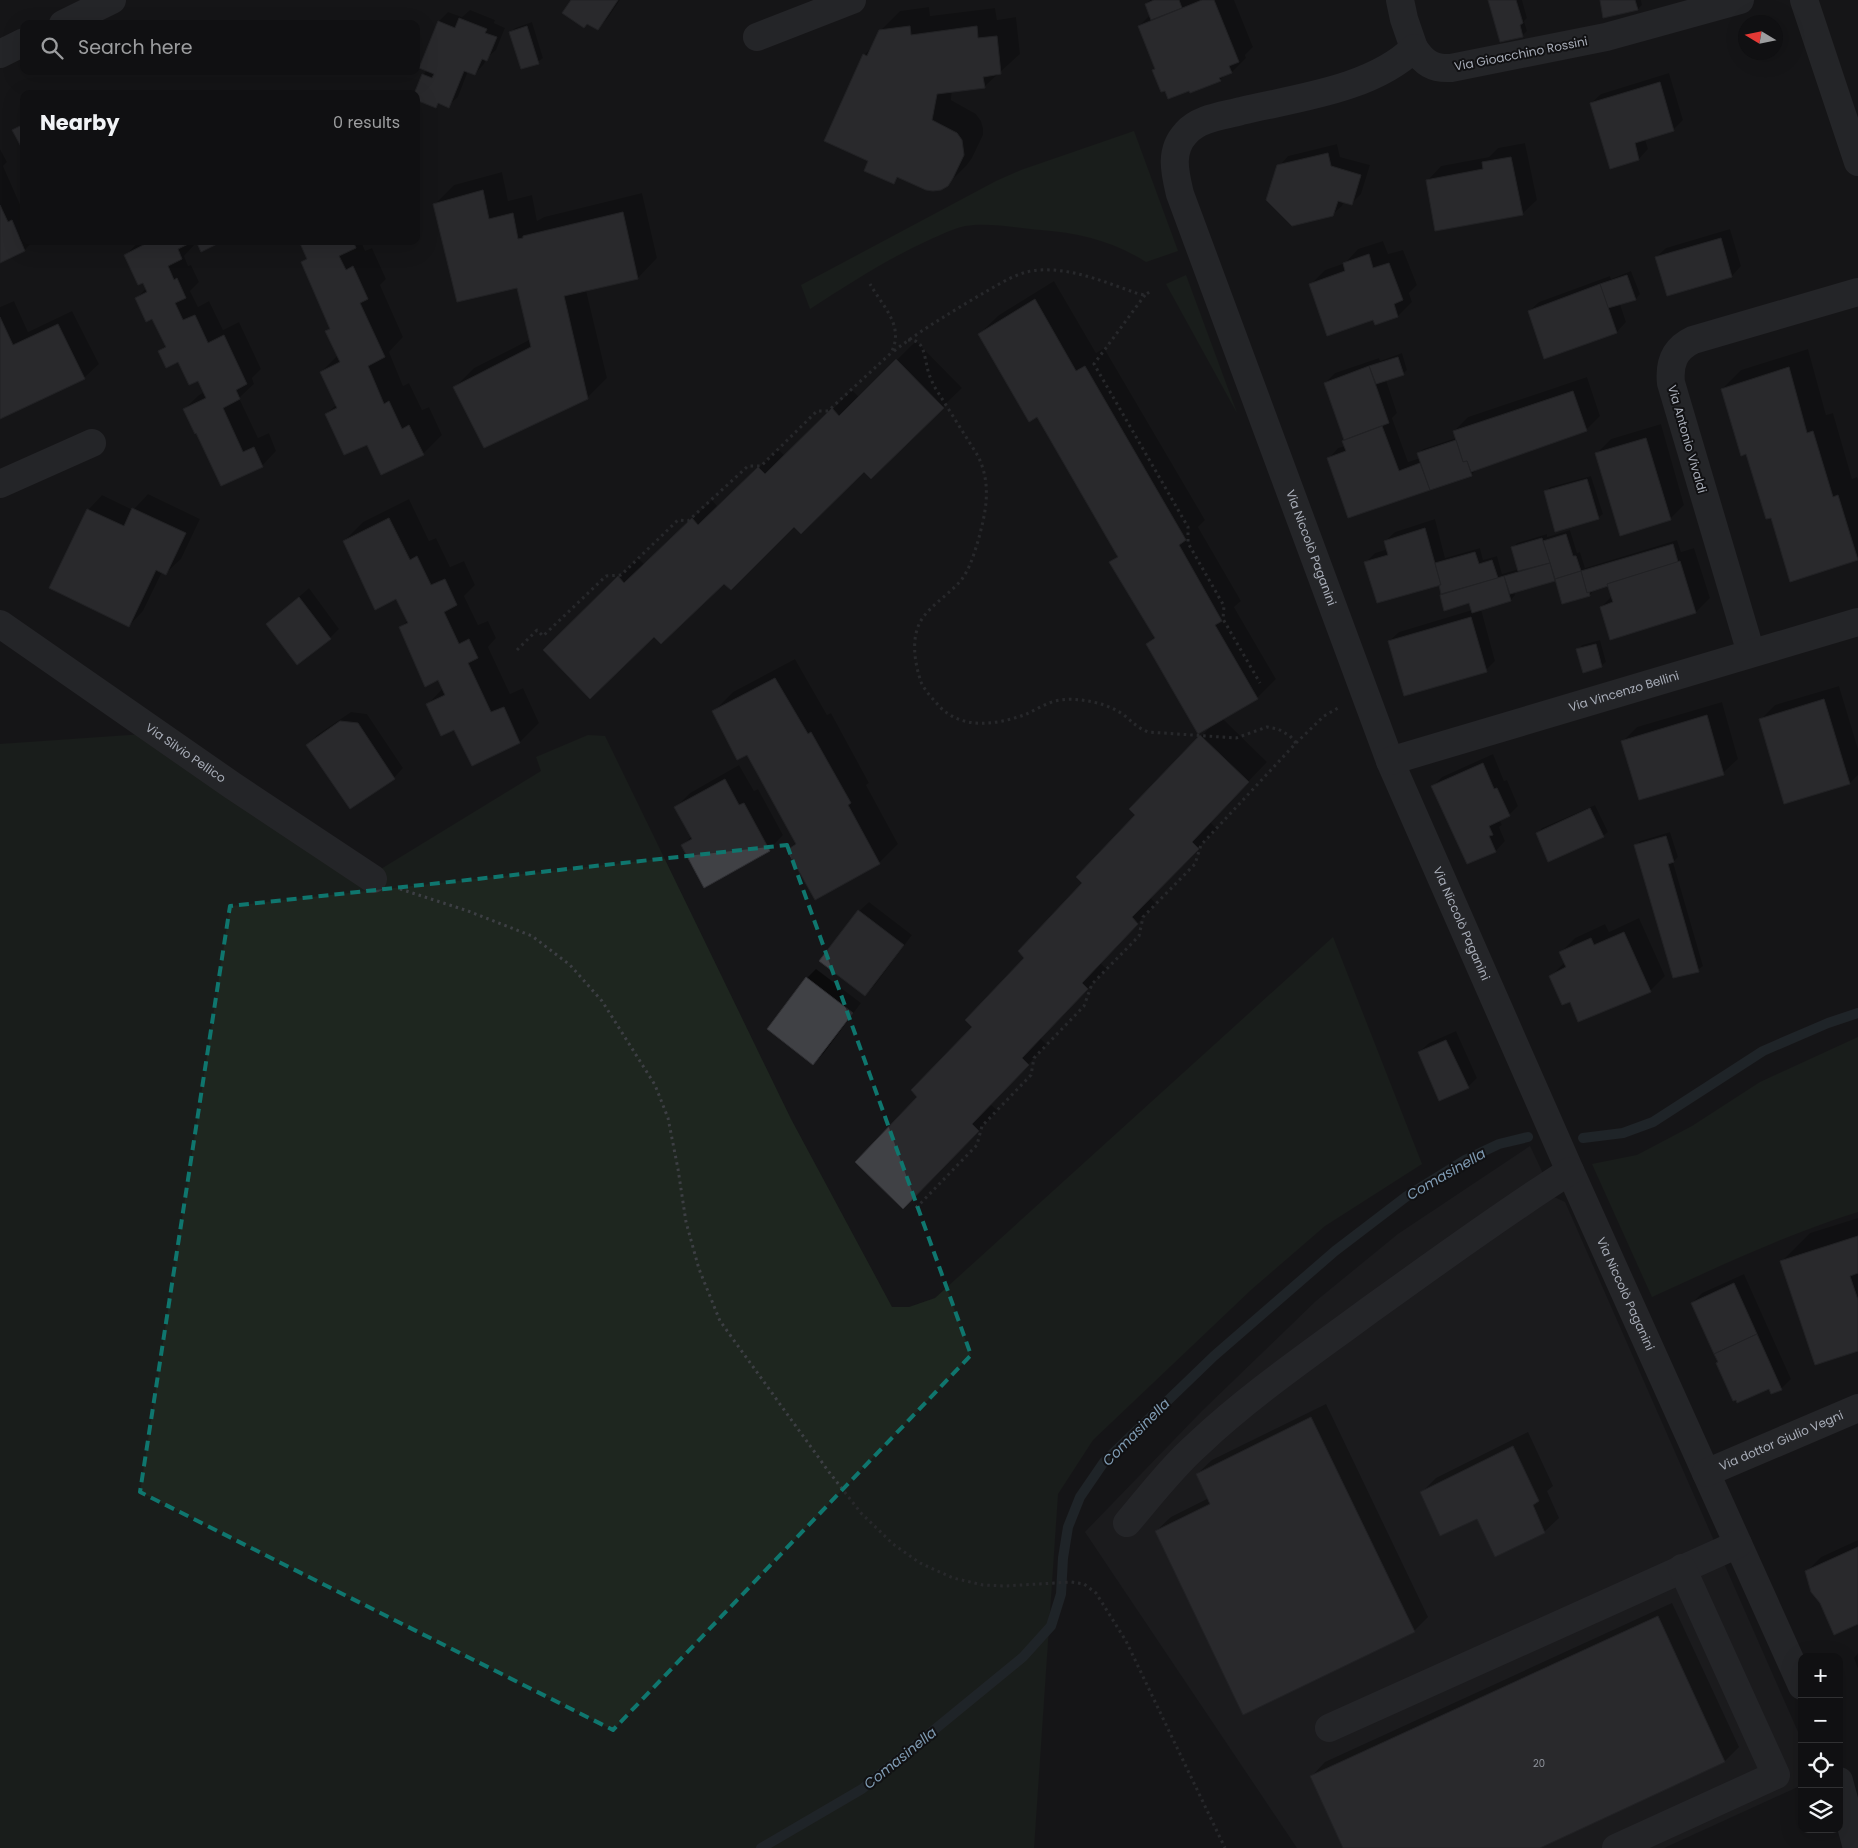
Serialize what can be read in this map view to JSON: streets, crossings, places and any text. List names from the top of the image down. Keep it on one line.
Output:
{"streets":{"street":["Via Gioacchino Rossini","Via Antonio Vivaldi","Via Niccolò Paganini","Via Vincenzo Bellini","Via Silvio Pellico","Via dottor Giulio Vegni"]},"crossings":[["Via Gioacchino Rossini","Via Niccolò Paganini"],["Via Antonio Vivaldi","Via Vincenzo Bellini"],["Via Niccolò Paganini","Via Vincenzo Bellini"],["Via Niccolò Paganini","Via dottor Giulio Vegni"]],"water":["Comasinella"],"house_numbers":["20"],"north":"left","page":{"search":"Search here","heading":["Nearby","0 results"],"map_buttons":["+","−"]}}
